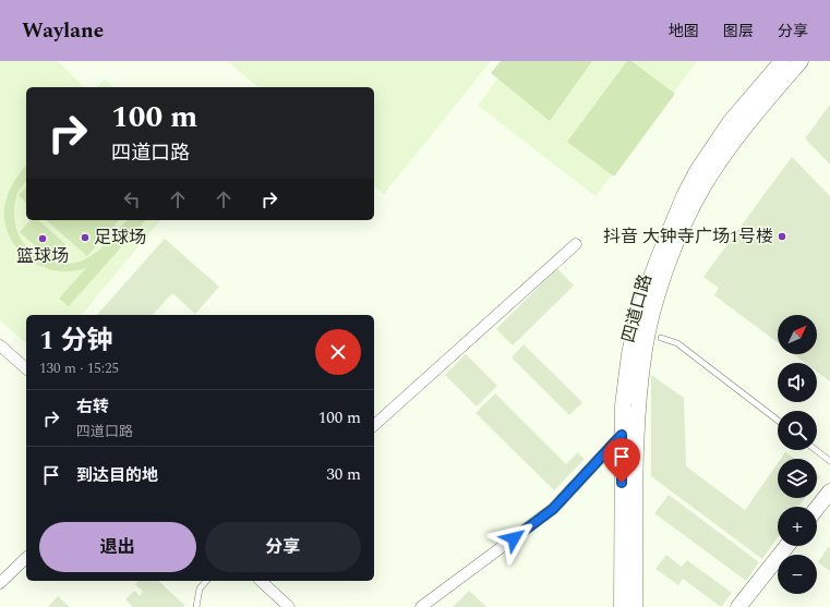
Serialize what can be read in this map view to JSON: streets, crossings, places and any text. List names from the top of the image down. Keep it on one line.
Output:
{"streets":{"street":["四道口路"]},"places":["抖音 大钟寺广场1号楼","足球场","篮球场"],"north":"top right","page":{"header":"Waylane","nav":["地图","图层","分享"],"turn":["100 m","四道口路"],"map_buttons":["+","−"],"heading":["1 分钟","130 m · 15:25"],"list":[{"name":"右转","note":"四道口路","value":"100 m"},{"name":"到达目的地","value":"30 m"}],"buttons":["退出","分享"]}}
